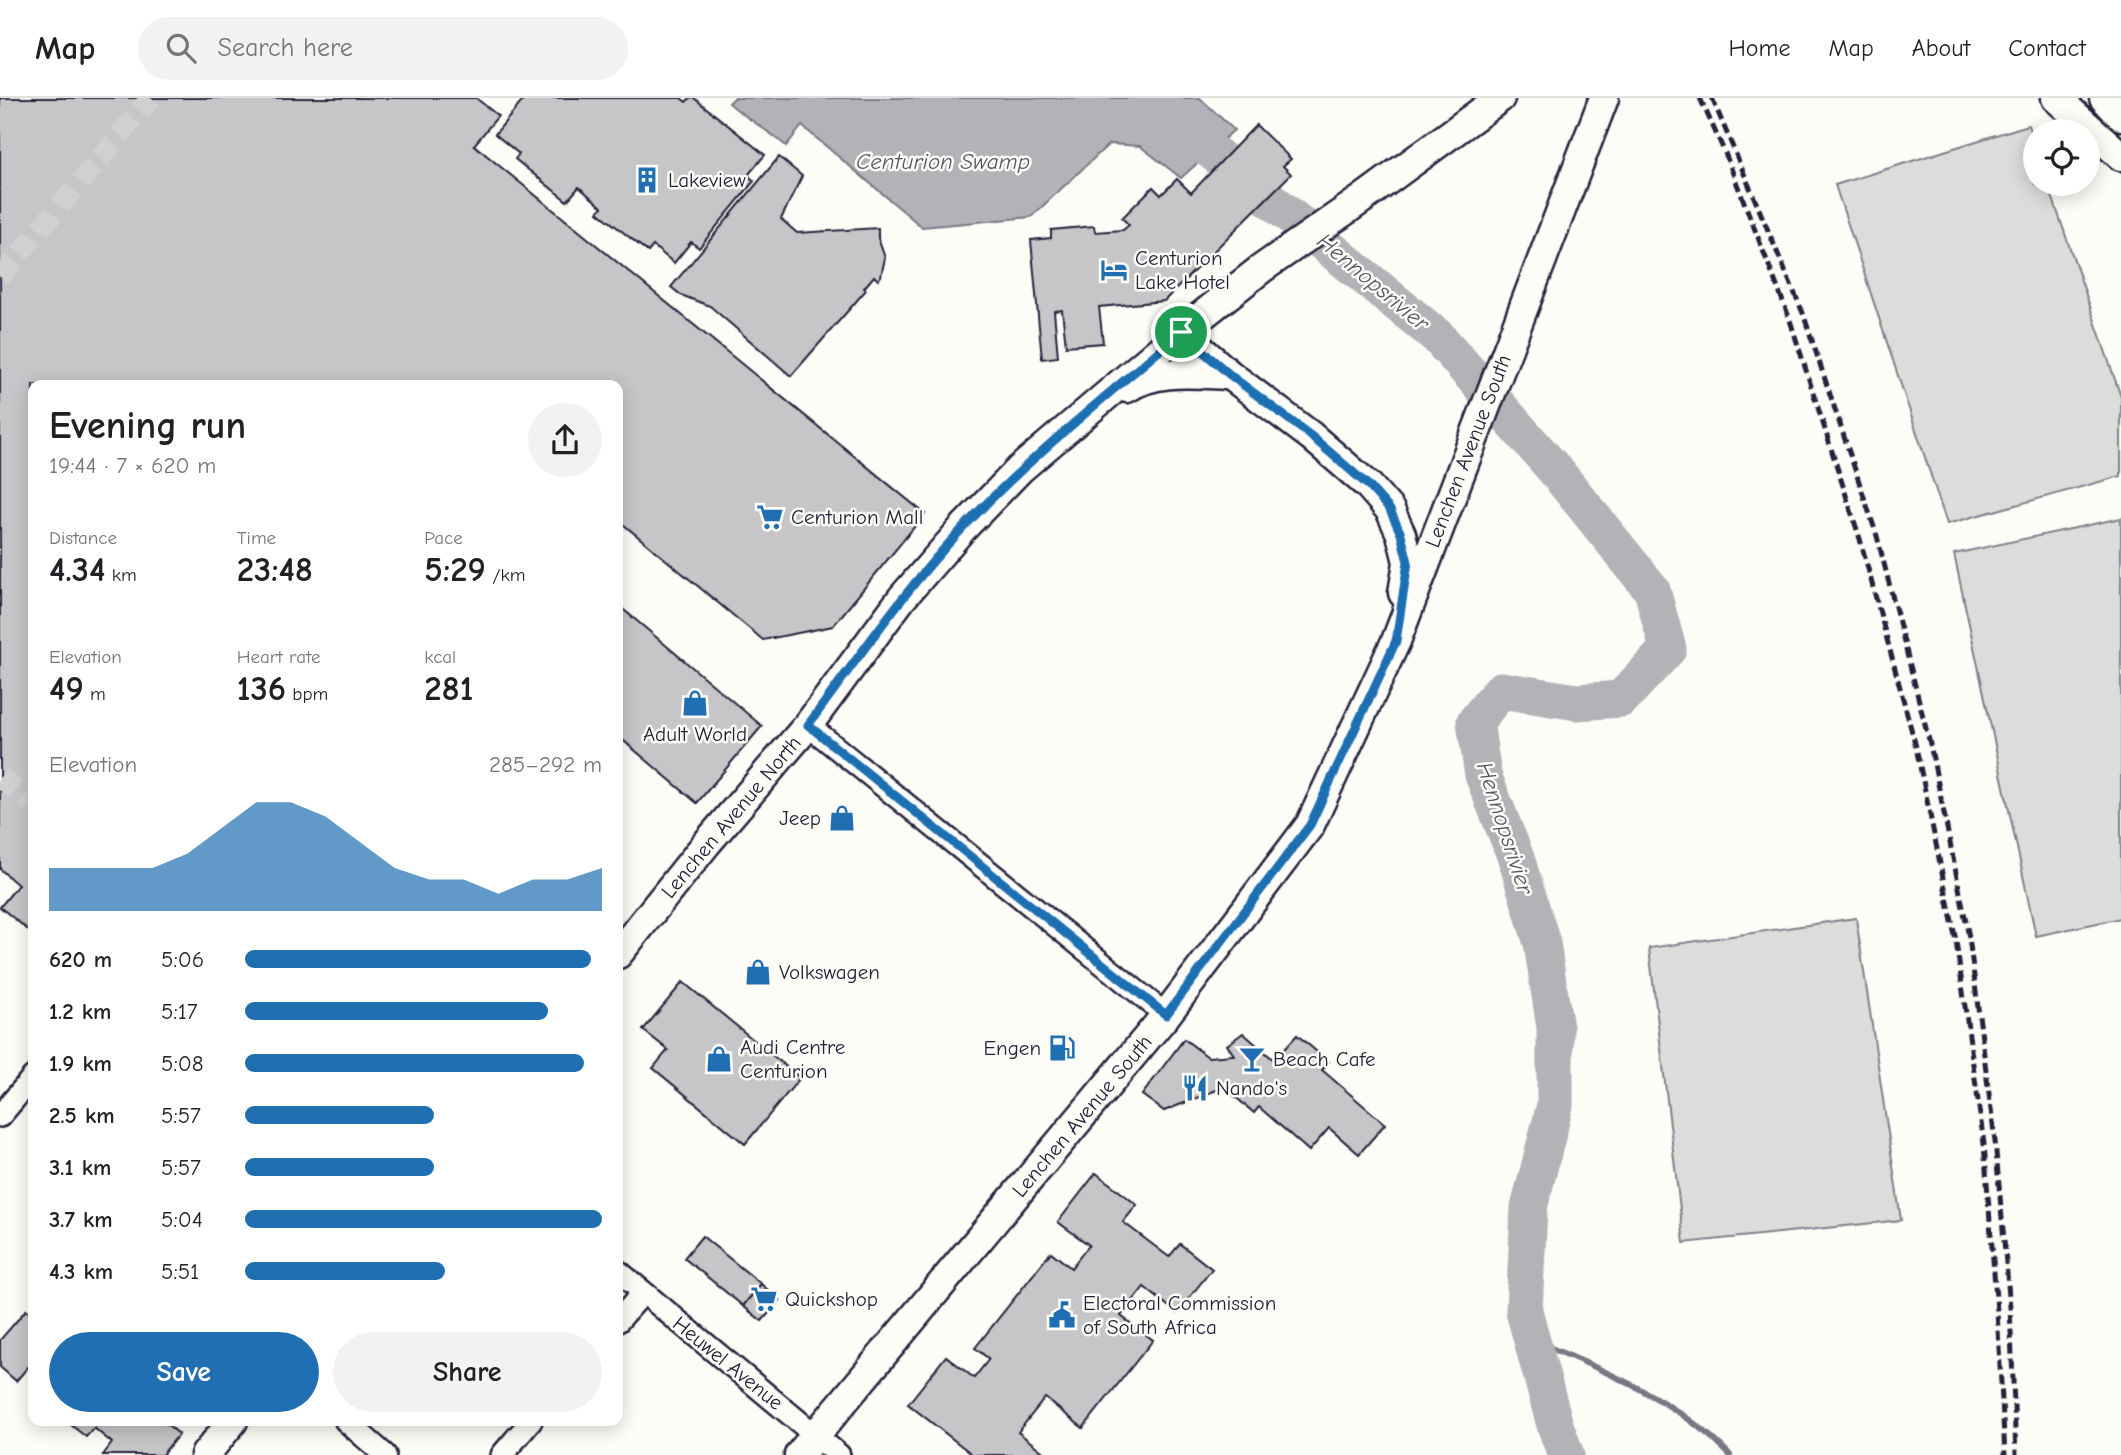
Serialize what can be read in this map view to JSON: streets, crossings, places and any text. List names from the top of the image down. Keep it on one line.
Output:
{"streets":{"main road":["Lenchen Avenue South","Lenchen Avenue North"],"street":["Heuwel Avenue"]},"crossings":[["Lenchen Avenue South","Heuwel Avenue"]],"water":["Centurion Swamp","Hennopsrivier"],"places":{"building":["Lakeview"],"hotel":["Centurion Lake Hotel"],"supermarket":["Centurion Mall","Quickshop"],"shop":["Adult World","Jeep","Volkswagen","Audi Centre Centurion"],"fuel station":["Engen"],"bar":["Beach Cafe"],"restaurant":["Nando's"],"public building":["Electoral Commission of South Africa"]},"page":{"header":"Map","search":"Search here","nav":["Home","Map","About","Contact"],"heading":["Evening run","19:44 · 7 × 620 m"],"stats":[["Distance","4.34 km"],["Time","23:48"],["Pace","5:29 /km"],["Elevation","49 m"],["Heart rate","136 bpm"],["kcal","281"]],"chart":["Elevation","285–292 m"],"list":[{"name":"620 m","note":"5:06"},{"name":"1.2 km","note":"5:17"},{"name":"1.9 km","note":"5:08"},{"name":"2.5 km","note":"5:57"},{"name":"3.1 km","note":"5:57"},{"name":"3.7 km","note":"5:04"},{"name":"4.3 km","note":"5:51"}],"buttons":["Save","Share"]}}
